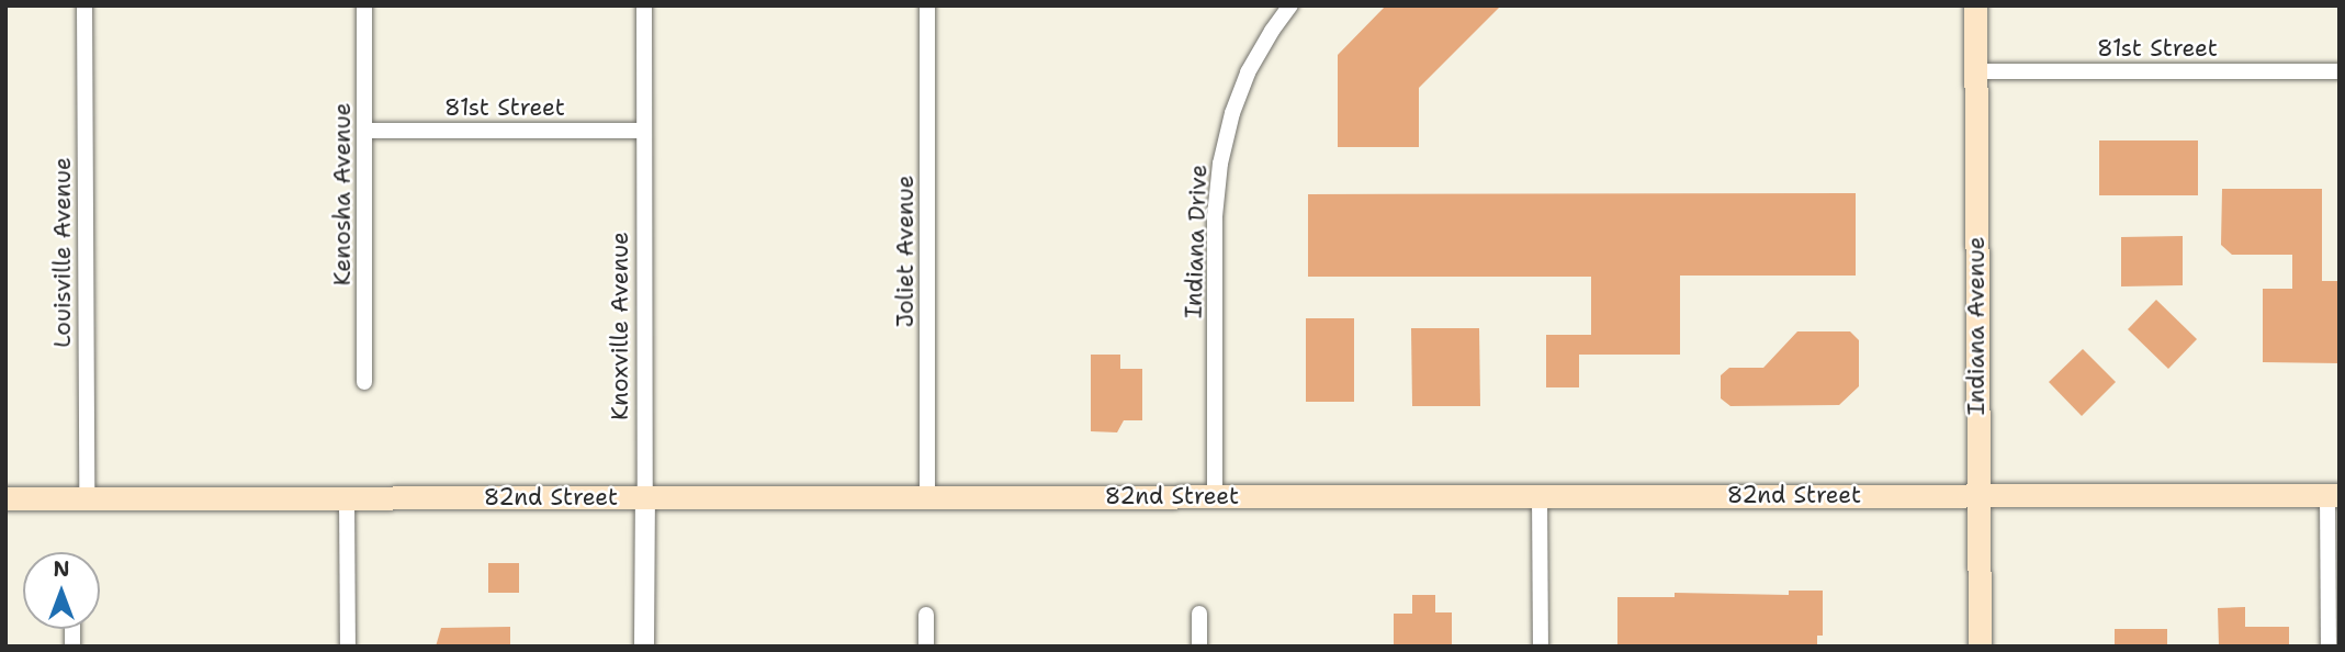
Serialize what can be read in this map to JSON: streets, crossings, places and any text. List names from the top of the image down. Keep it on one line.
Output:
{"streets":{"main road":["Indiana Avenue","82nd Street"],"street":["81st Street","Kenosha Avenue","Indiana Drive","Joliet Avenue","Louisville Avenue","Knoxville Avenue"]},"crossings":[["81st Street","Kenosha Avenue"],["81st Street","Knoxville Avenue"],["81st Street","Indiana Avenue"],["Indiana Drive","82nd Street"],["Joliet Avenue","82nd Street"],["Louisville Avenue","82nd Street"],["Knoxville Avenue","82nd Street"],["Indiana Avenue","82nd Street"]],"north":"top"}
